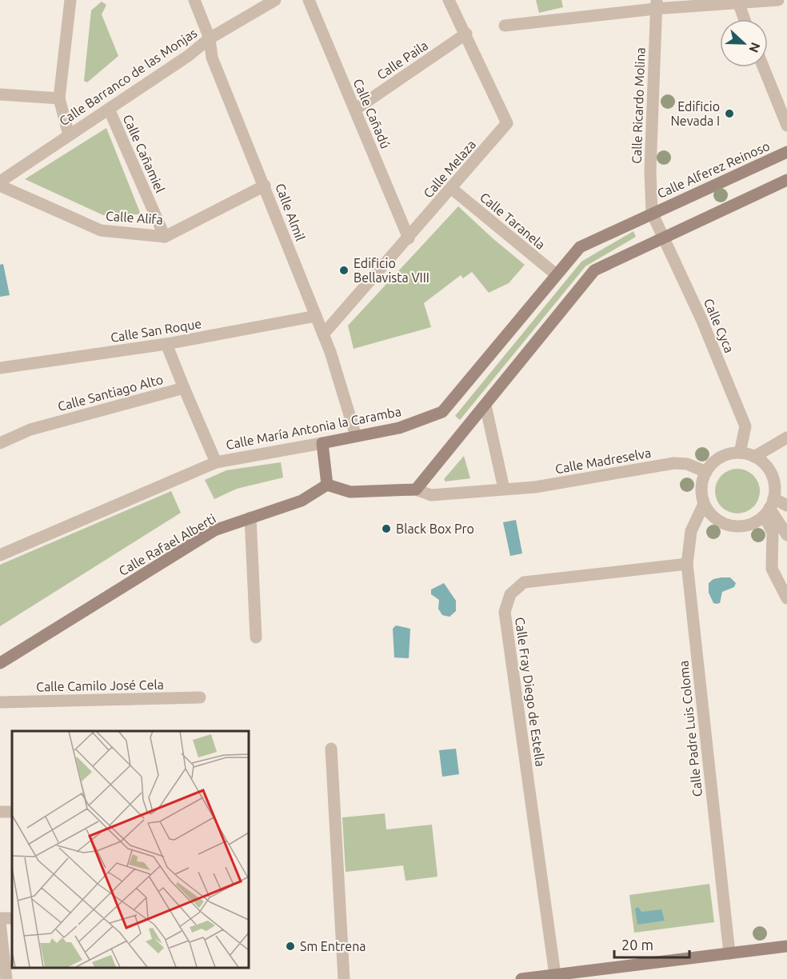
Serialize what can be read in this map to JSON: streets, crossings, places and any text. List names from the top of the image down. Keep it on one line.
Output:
{"streets":{"street":["Calle Paila","Calle Barranco de las Monjas","Calle Ricardo Molina","Calle Cañadú","Calle Cañamiel","Calle Melaza","Calle Alferez Reinoso","Calle Almil","Calle Alifa","Calle Taranela","Calle Cyca","Calle San Roque","Calle Santiago Alto","Calle María Antonia la Caramba","Calle Madreselva","Calle Rafael Alberti","Calle Camilo José Cela","Calle Fray Diego de Estella","Calle Padre Luis Coloma"]},"crossings":[["Calle Paila","Calle Cañadú"],["Calle Paila","Calle Melaza"],["Calle Barranco de las Monjas","Calle Cañamiel"],["Calle Barranco de las Monjas","Calle Almil"],["Calle Ricardo Molina","Calle Alferez Reinoso"],["Calle Ricardo Molina","Calle Cyca"],["Calle Ricardo Molina","Calle María Antonia la Caramba"],["Calle Cañadú","Calle Melaza"],["Calle Cañamiel","Calle Alifa"],["Calle Melaza","Calle Almil"],["Calle Melaza","Calle Taranela"],["Calle Alferez Reinoso","Calle Cyca"],["Calle Alferez Reinoso","Calle María Antonia la Caramba"],["Calle Almil","Calle Alifa"],["Calle Almil","Calle San Roque"],["Calle Almil","Calle María Antonia la Caramba"],["Calle Taranela","Calle María Antonia la Caramba"],["Calle Cyca","Calle María Antonia la Caramba"],["Calle Cyca","Calle Madreselva"],["Calle Cyca","Calle Padre Luis Coloma"],["Calle San Roque","Calle Santiago Alto"],["Calle Madreselva","Calle Padre Luis Coloma"],["Calle Fray Diego de Estella","Calle Padre Luis Coloma"]],"places":["Edificio Nevada I","Edificio Bellavista VIII","Black Box Pro","Sm Entrena"],"scale_bar":"20 m","north":"right"}
